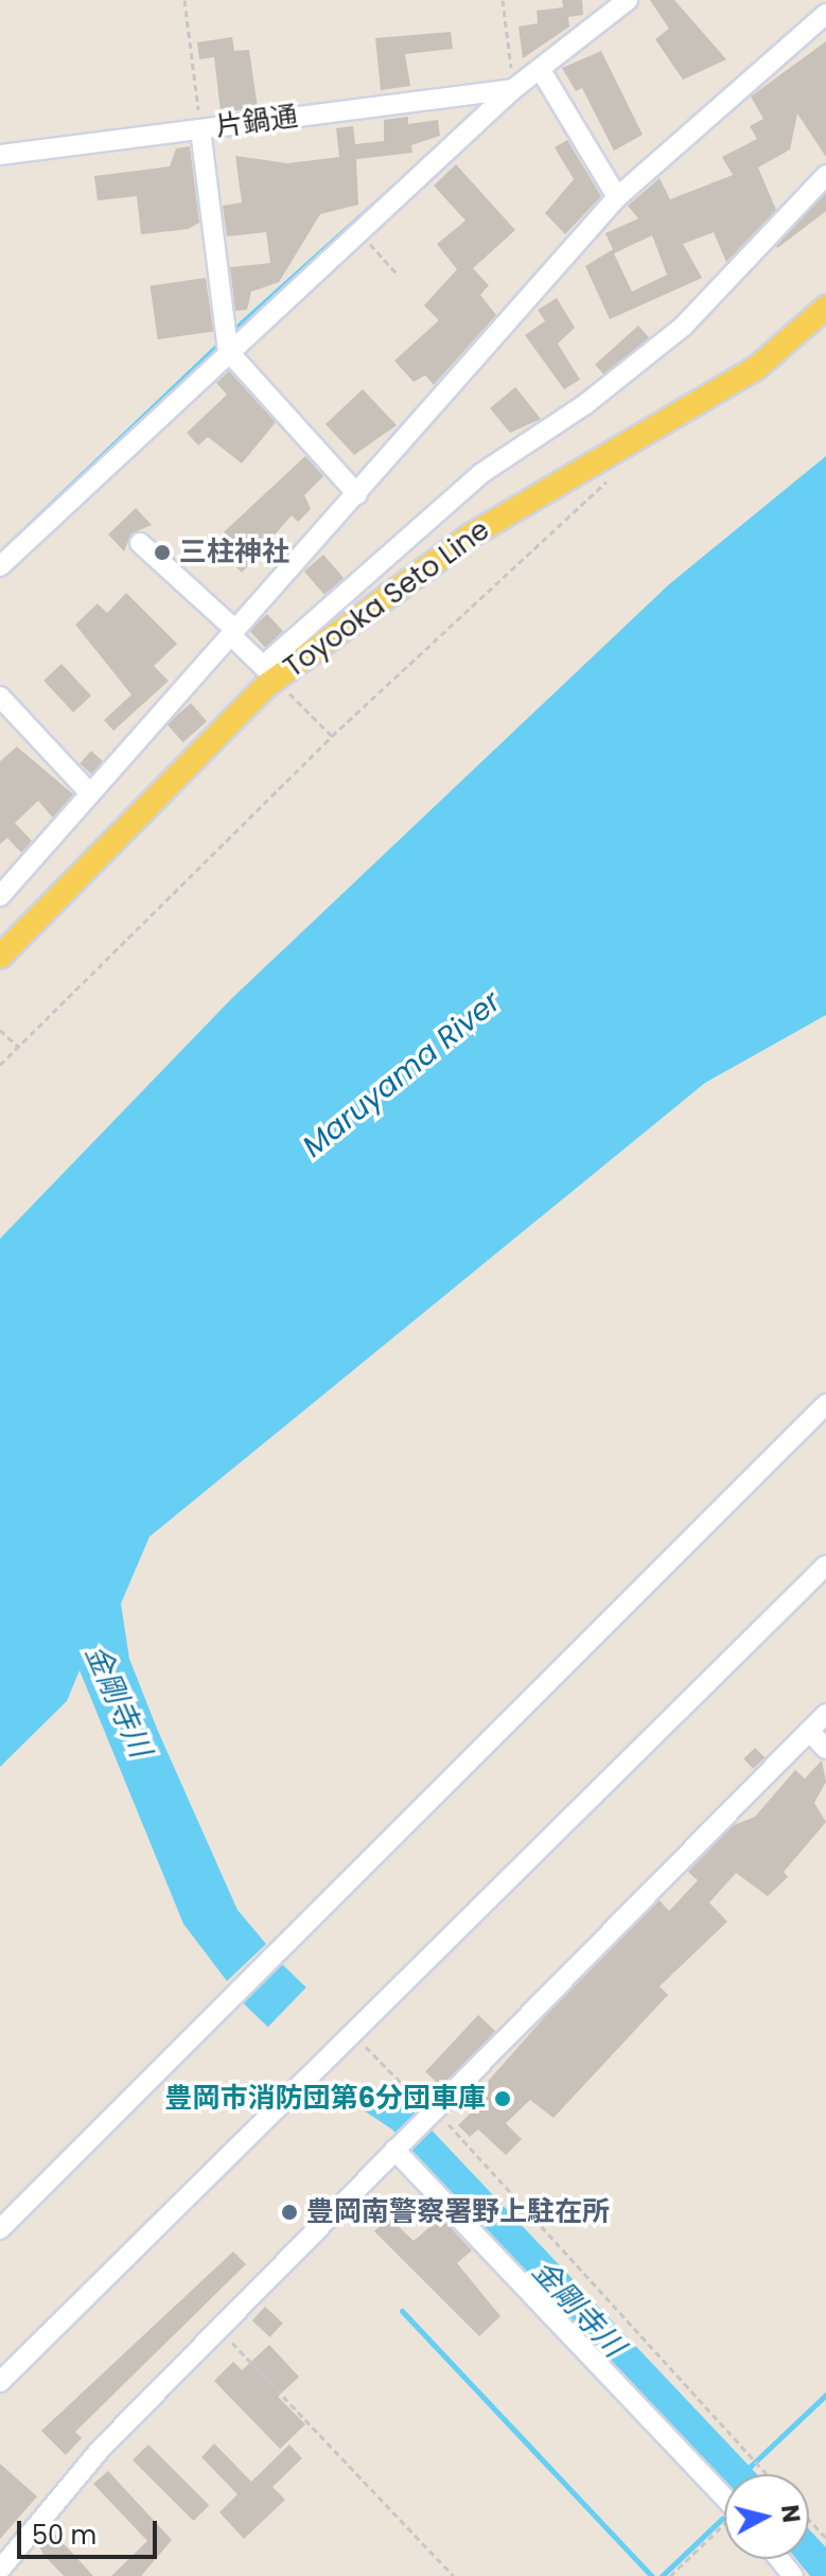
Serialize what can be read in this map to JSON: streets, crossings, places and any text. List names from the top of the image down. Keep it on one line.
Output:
{"streets":{"main road":["Toyooka Seto Line"],"street":["片鍋通"]},"water":["Maruyama River","金剛寺川"],"places":["三柱神社","豊岡市消防団第6分団車庫","豊岡南警察署野上駐在所"],"scale_bar":"50 m","north":"right"}
